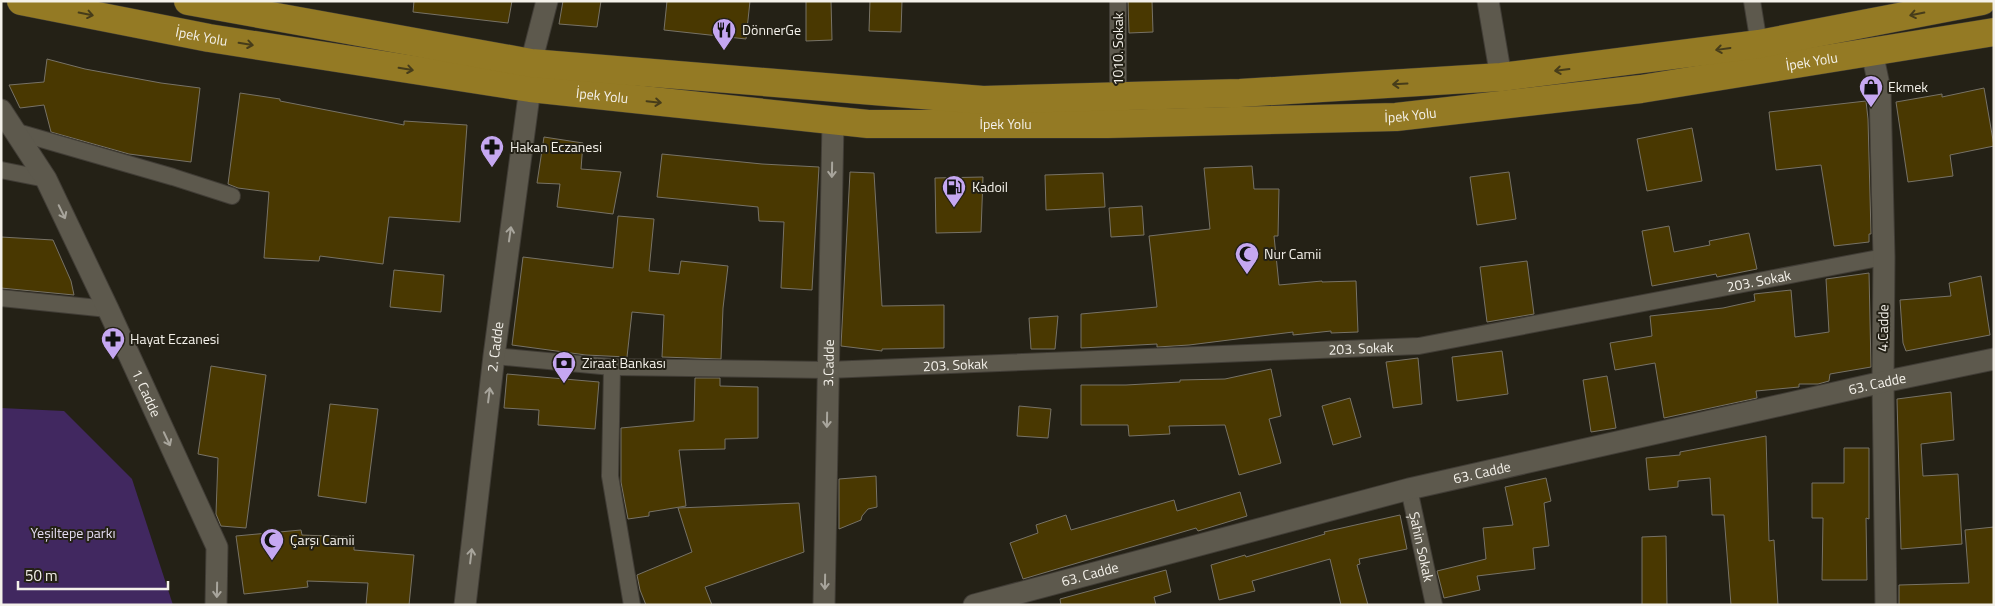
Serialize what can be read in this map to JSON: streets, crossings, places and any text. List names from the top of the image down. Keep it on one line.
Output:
{"streets":{"highway":["İpek Yolu"],"street":["1010. Sokak","203. Sokak","4.Cadde","2. Cadde","3.Cadde","63. Cadde","1. Cadde","Şahin Sokak"]},"crossings":[["İpek Yolu","4.Cadde"],["İpek Yolu","2. Cadde"],["İpek Yolu","3.Cadde"],["203. Sokak","4.Cadde"],["203. Sokak","2. Cadde"],["203. Sokak","3.Cadde"],["4.Cadde","63. Cadde"],["63. Cadde","Şahin Sokak"]],"one_way":["3.Cadde","1. Cadde"],"parks":["Yeşiltepe parkı"],"places":{"restaurant":["DönnerGe"],"shop":["Ekmek"],"pharmacy":["Hakan Eczanesi","Hayat Eczanesi"],"fuel station":["Kadoil"],"mosque":["Nur Camii","Çarşı Camii"],"bank":["Ziraat Bankası"]},"scale_bar":"50 m"}
